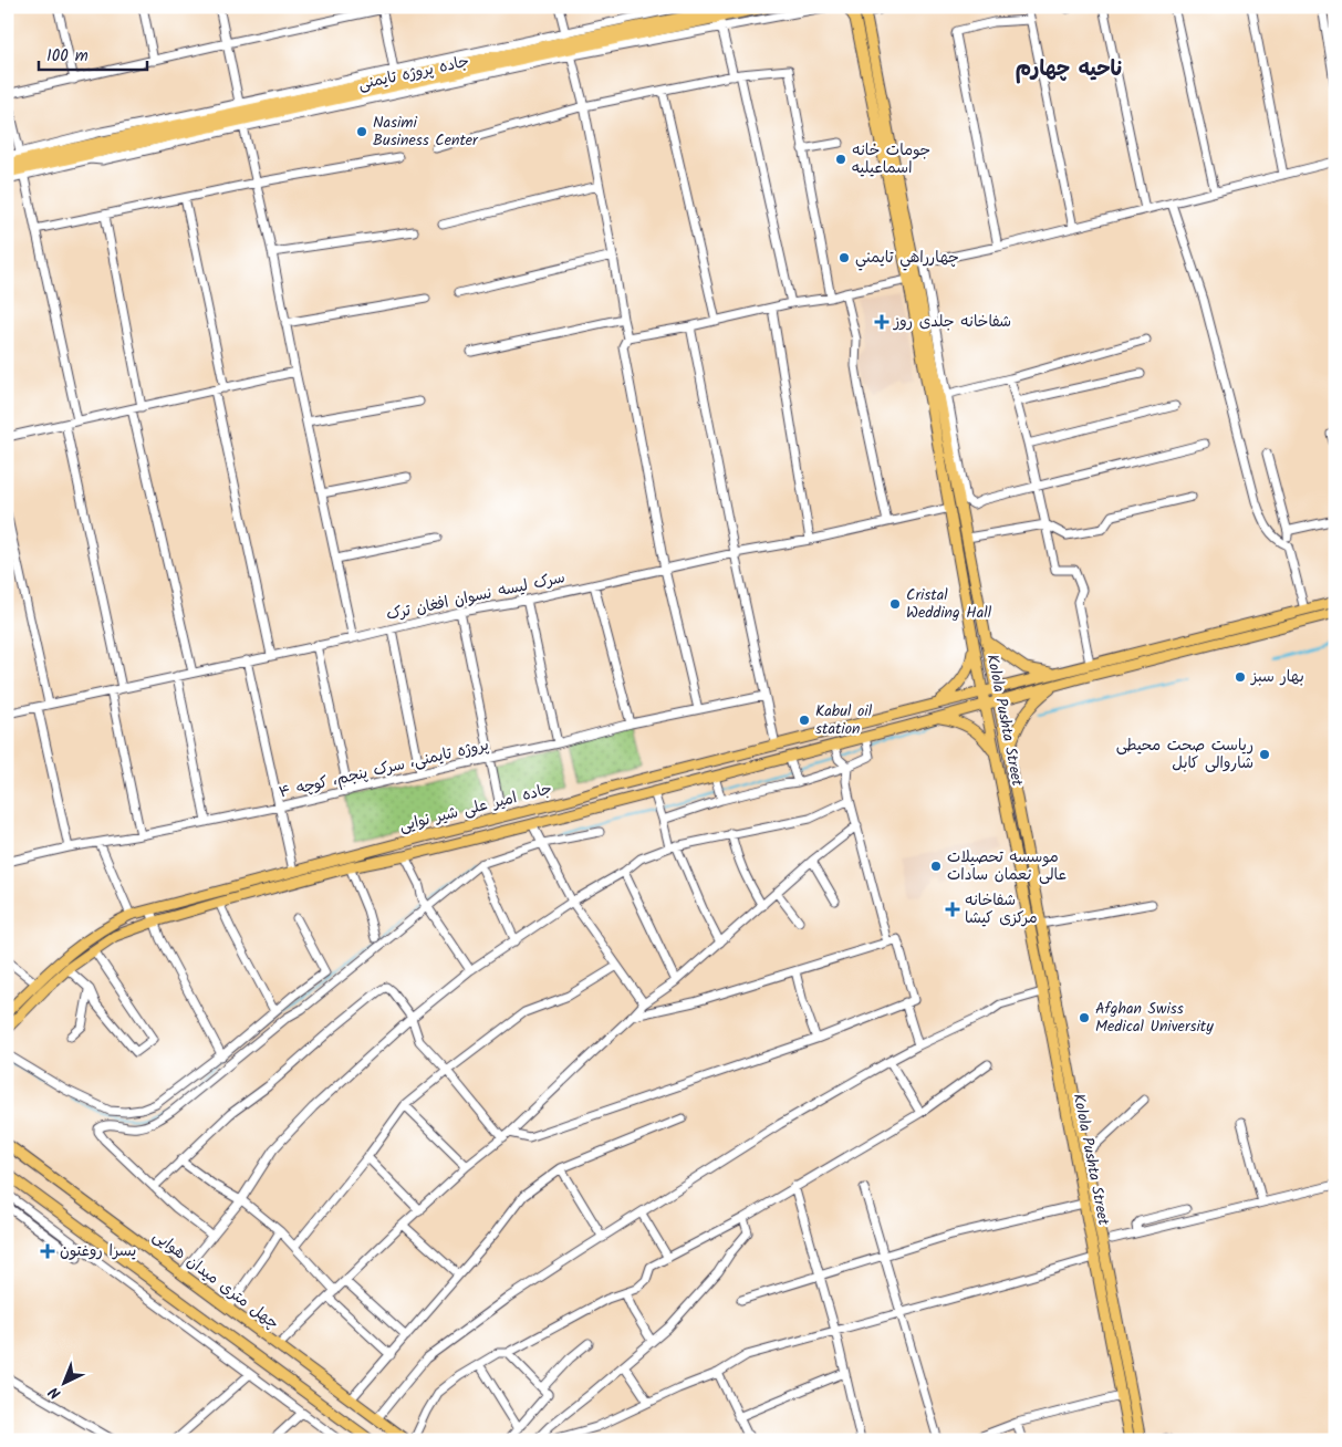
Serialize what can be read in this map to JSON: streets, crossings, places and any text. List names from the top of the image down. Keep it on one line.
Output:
{"streets":{"main road":["جاده پروژه تایمنی","Kolola Pushta Street","جاده امیر علی شیر نوایی","چهل متری میدان هوایی"],"street":["سرک لیسه نسوان افغان‌ ترک","پروژه تایمنی، سرک پنجم، کوچه ۴"]},"crossings":[["سرک لیسه نسوان افغان‌ ترک","Kolola Pushta Street"],["Kolola Pushta Street","جاده امیر علی شیر نوایی"]],"districts":["ناحیه چهارم"],"places":{"other":["Nasimi Business Center","جومات خانه اسماعيليه","چهارراهي تايمني","Cristal Wedding Hall","بهار سبز","Kabul oil station","ریاست صحت محیطی شاروالی کابل","موسسه تحصیلات عالی نعمان سادات","Afghan Swiss Medical University"],"health":["شفاخانه جلدی روز","شفاخانه مرکزی کیشا","یسرا روغتون"]},"scale_bar":"100 m","north":"bottom left"}
